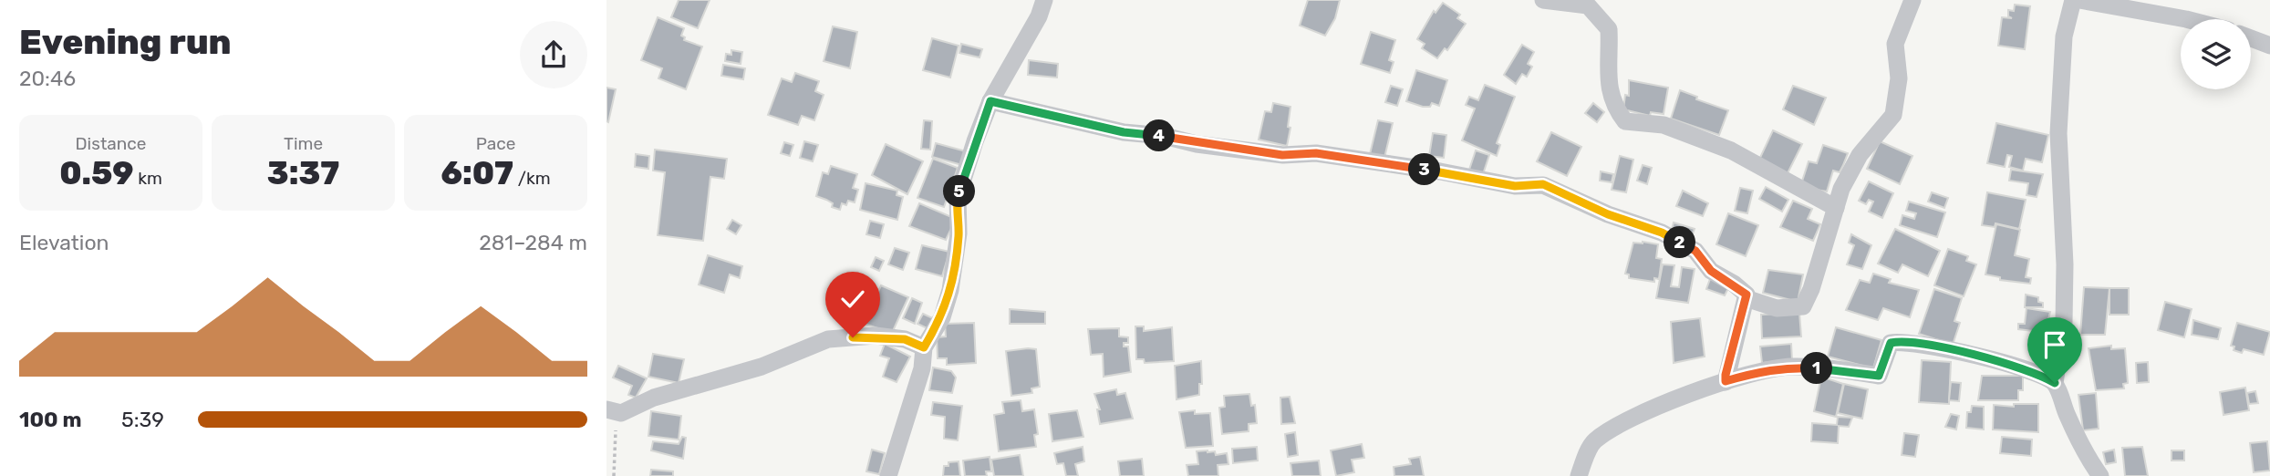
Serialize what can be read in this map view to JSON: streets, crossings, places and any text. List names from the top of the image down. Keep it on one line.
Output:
{"page":{"heading":["Evening run","20:46"],"stats":[["Distance","0.59 km"],["Time","3:37"],["Pace","6:07 /km"]],"pins":["4","3","5","2","1"],"chart":["Elevation","281–284 m"],"list":[{"name":"100 m","note":"5:39"}]}}
